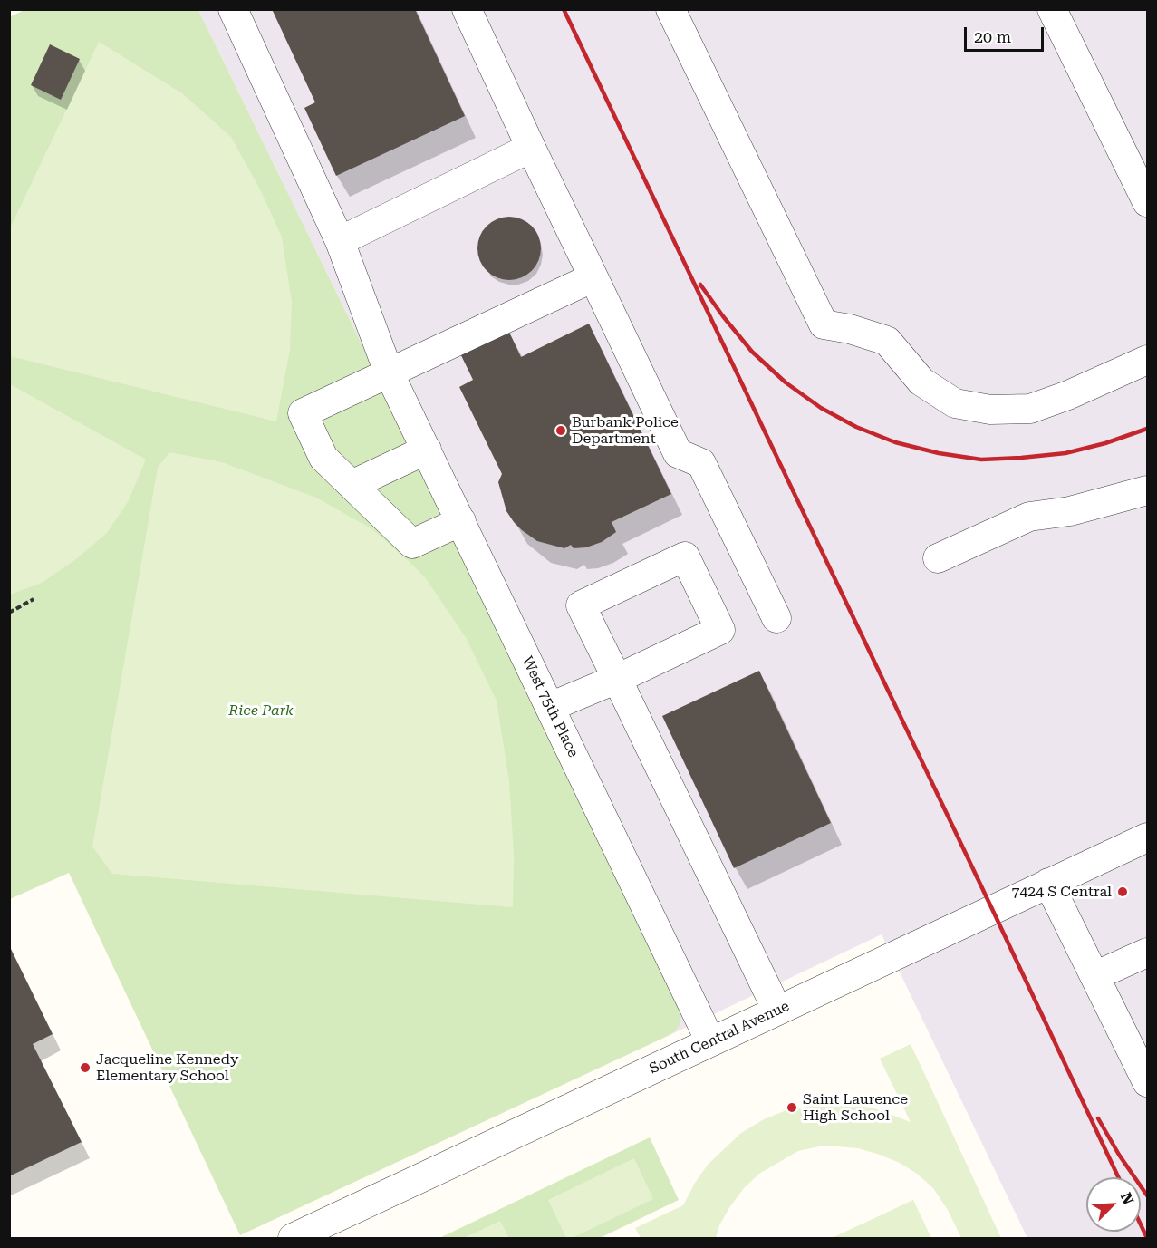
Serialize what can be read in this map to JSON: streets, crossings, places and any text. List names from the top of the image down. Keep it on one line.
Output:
{"streets":{"street":["West 75th Place","South Central Avenue"]},"crossings":[["West 75th Place","South Central Avenue"]],"parks":["Rice Park"],"places":["Burbank Police Department","7424 S Central","Jacqueline Kennedy Elementary School","Saint Laurence High School"],"scale_bar":"20 m","north":"top right"}
